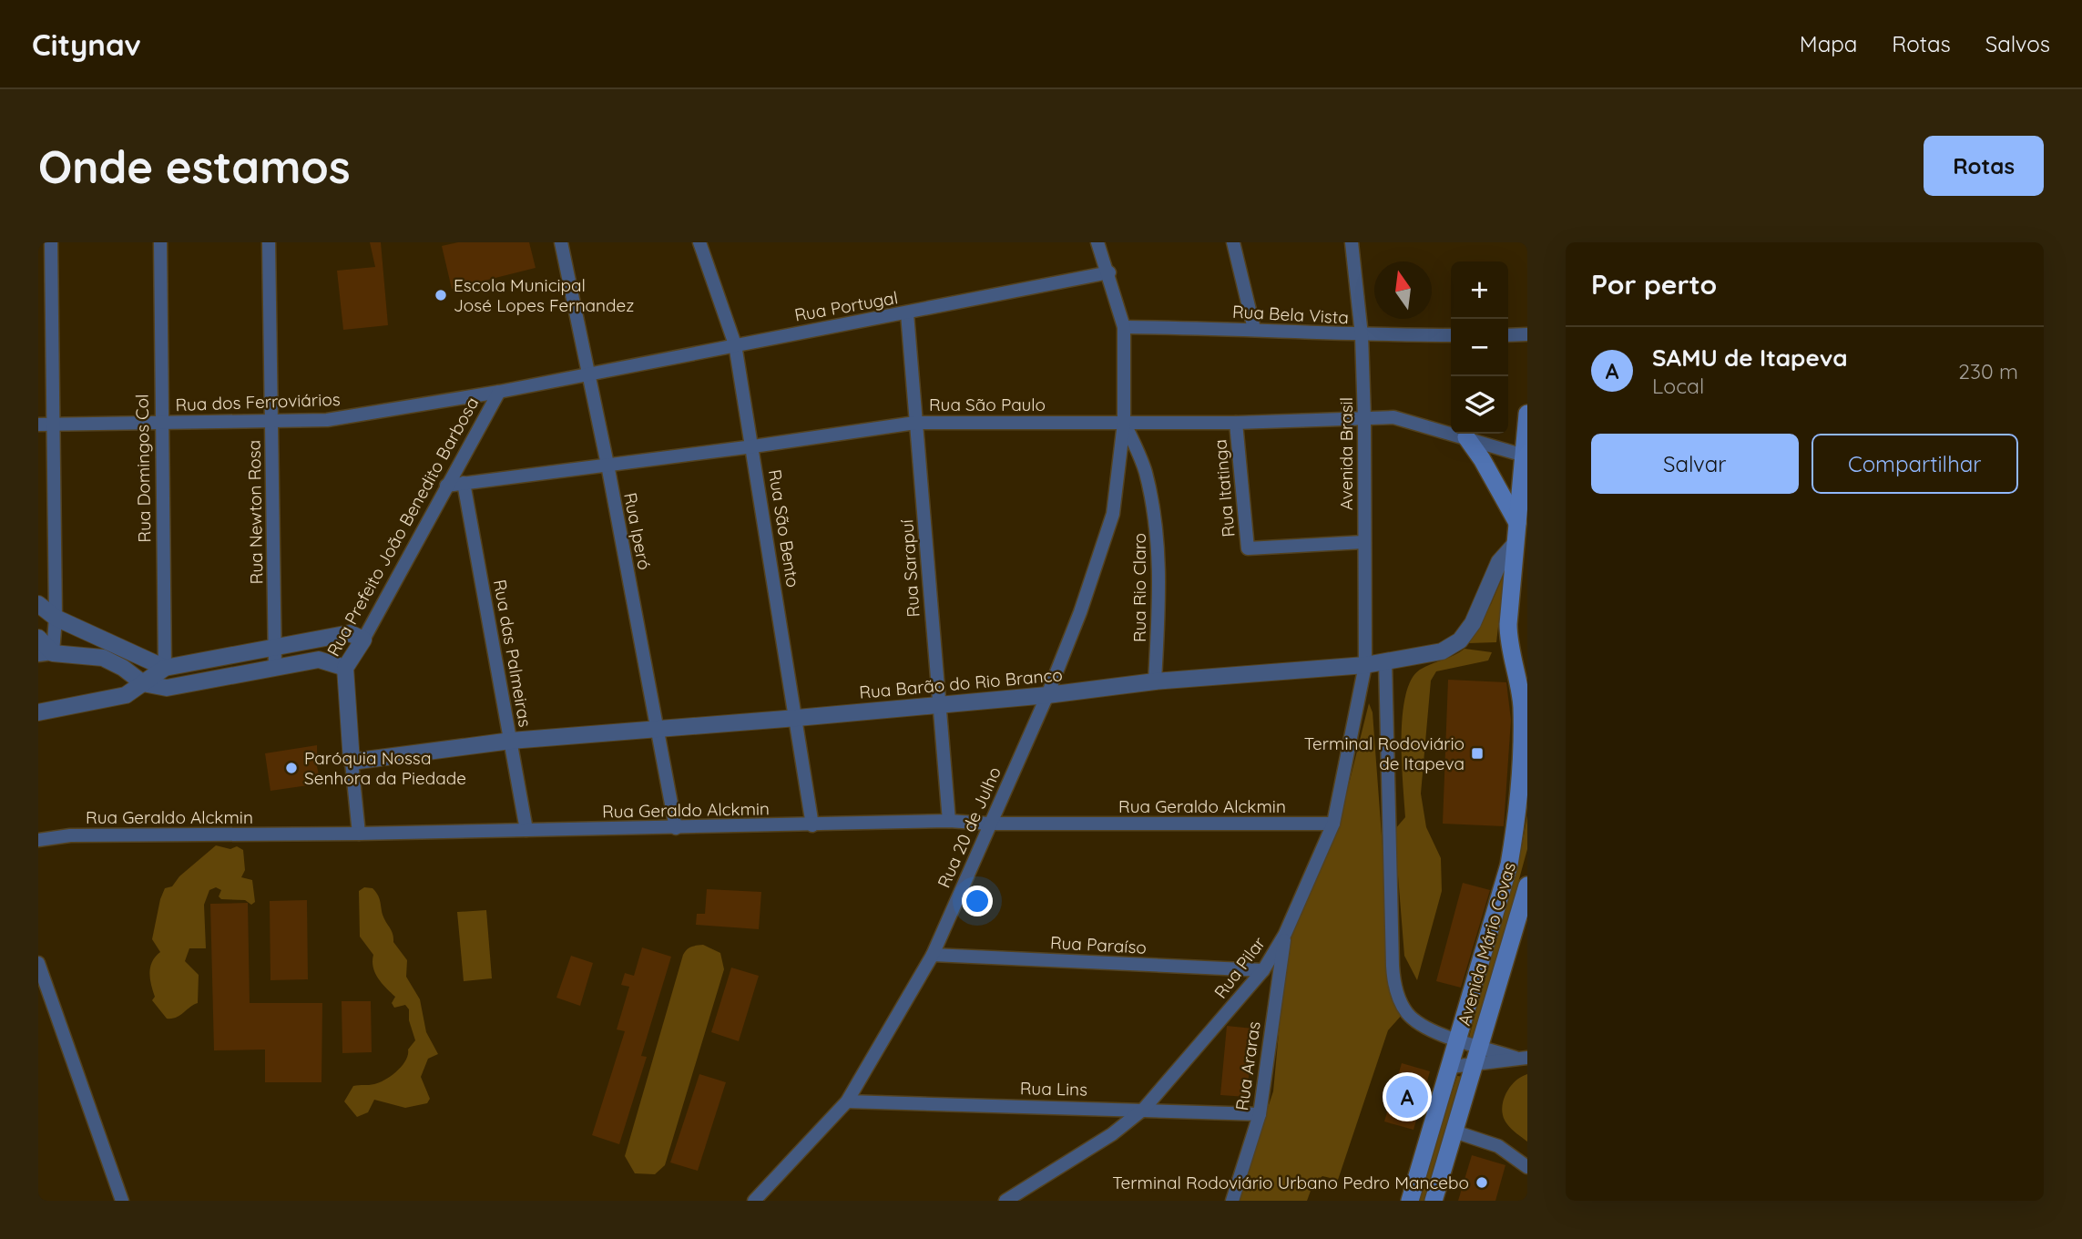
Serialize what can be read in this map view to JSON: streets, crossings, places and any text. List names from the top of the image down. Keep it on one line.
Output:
{"streets":{"main road":["Avenida Mário Covas"],"street":["Rua Portugal","Rua Bela Vista","Rua dos Ferroviários","Rua São Paulo","Avenida Brasil","Rua Domingos Col","Rua Itatinga","Rua Newton Rosa","Rua Prefeito João Benedito Barbosa","Rua São Bento","Rua Iperó","Rua Sarapuí","Rua Rio Claro","Rua das Palmeiras","Rua Barão do Rio Branco","Rua Geraldo Alckmin","Rua 20 de Julho","Rua Paraíso","Rua Pilar","Rua Araras","Rua Lins"]},"crossings":[["Rua Portugal","Rua dos Ferroviários"],["Rua Portugal","Rua São Bento"],["Rua Portugal","Rua Iperó"],["Rua Portugal","Rua Sarapuí"],["Rua Portugal","Rua 20 de Julho"],["Rua Bela Vista","Avenida Brasil"],["Rua Bela Vista","Rua 20 de Julho"],["Rua dos Ferroviários","Rua Domingos Col"],["Rua dos Ferroviários","Rua Newton Rosa"],["Rua dos Ferroviários","Rua Prefeito João Benedito Barbosa"],["Rua dos Ferroviários","Rua Iperó"],["Rua São Paulo","Avenida Brasil"],["Rua São Paulo","Rua Itatinga"],["Rua São Paulo","Rua Prefeito João Benedito Barbosa"],["Rua São Paulo","Rua São Bento"],["Rua São Paulo","Rua Iperó"],["Rua São Paulo","Rua Sarapuí"],["Rua São Paulo","Rua Rio Claro"],["Rua São Paulo","Rua das Palmeiras"],["Rua São Paulo","Rua 20 de Julho"],["Rua São Paulo","Avenida Mário Covas"],["Avenida Brasil","Rua Itatinga"],["Avenida Brasil","Rua Barão do Rio Branco"],["Avenida Brasil","Rua Pilar"],["Rua Prefeito João Benedito Barbosa","Rua Barão do Rio Branco"],["Rua Prefeito João Benedito Barbosa","Rua Geraldo Alckmin"],["Rua São Bento","Rua Barão do Rio Branco"],["Rua São Bento","Rua Geraldo Alckmin"],["Rua Iperó","Rua Barão do Rio Branco"],["Rua Iperó","Rua Geraldo Alckmin"],["Rua Sarapuí","Rua Barão do Rio Branco"],["Rua Sarapuí","Rua Geraldo Alckmin"],["Rua Rio Claro","Rua Barão do Rio Branco"],["Rua Rio Claro","Rua 20 de Julho"],["Rua das Palmeiras","Rua Barão do Rio Branco"],["Rua das Palmeiras","Rua Geraldo Alckmin"],["Rua Barão do Rio Branco","Rua 20 de Julho"],["Rua Barão do Rio Branco","Avenida Mário Covas"],["Rua Barão do Rio Branco","Rua Pilar"],["Rua Geraldo Alckmin","Rua 20 de Julho"],["Rua Geraldo Alckmin","Rua Pilar"],["Rua 20 de Julho","Rua Paraíso"],["Rua 20 de Julho","Rua Lins"],["Rua Paraíso","Rua Pilar"],["Rua Pilar","Rua Araras"],["Rua Pilar","Rua Lins"],["Rua Araras","Rua Lins"]],"places":{"other":["Escola Municipal José Lopes Fernandez","Paróquia Nossa Senhora da Piedade","Terminal Rodoviário Urbano Pedro Mancebo"],"transit":["Terminal Rodoviário de Itapeva"]},"north":"top","page":{"header":"Citynav","nav":["Mapa","Rotas","Salvos"],"buttons":["Rotas",["Salvar","Compartilhar"]],"title":"Onde estamos","heading":"Por perto","map_buttons":["+","−"],"list":[{"mark":"A","name":"SAMU de Itapeva","note":"Local","value":"230 m"}],"pins":"A"}}
